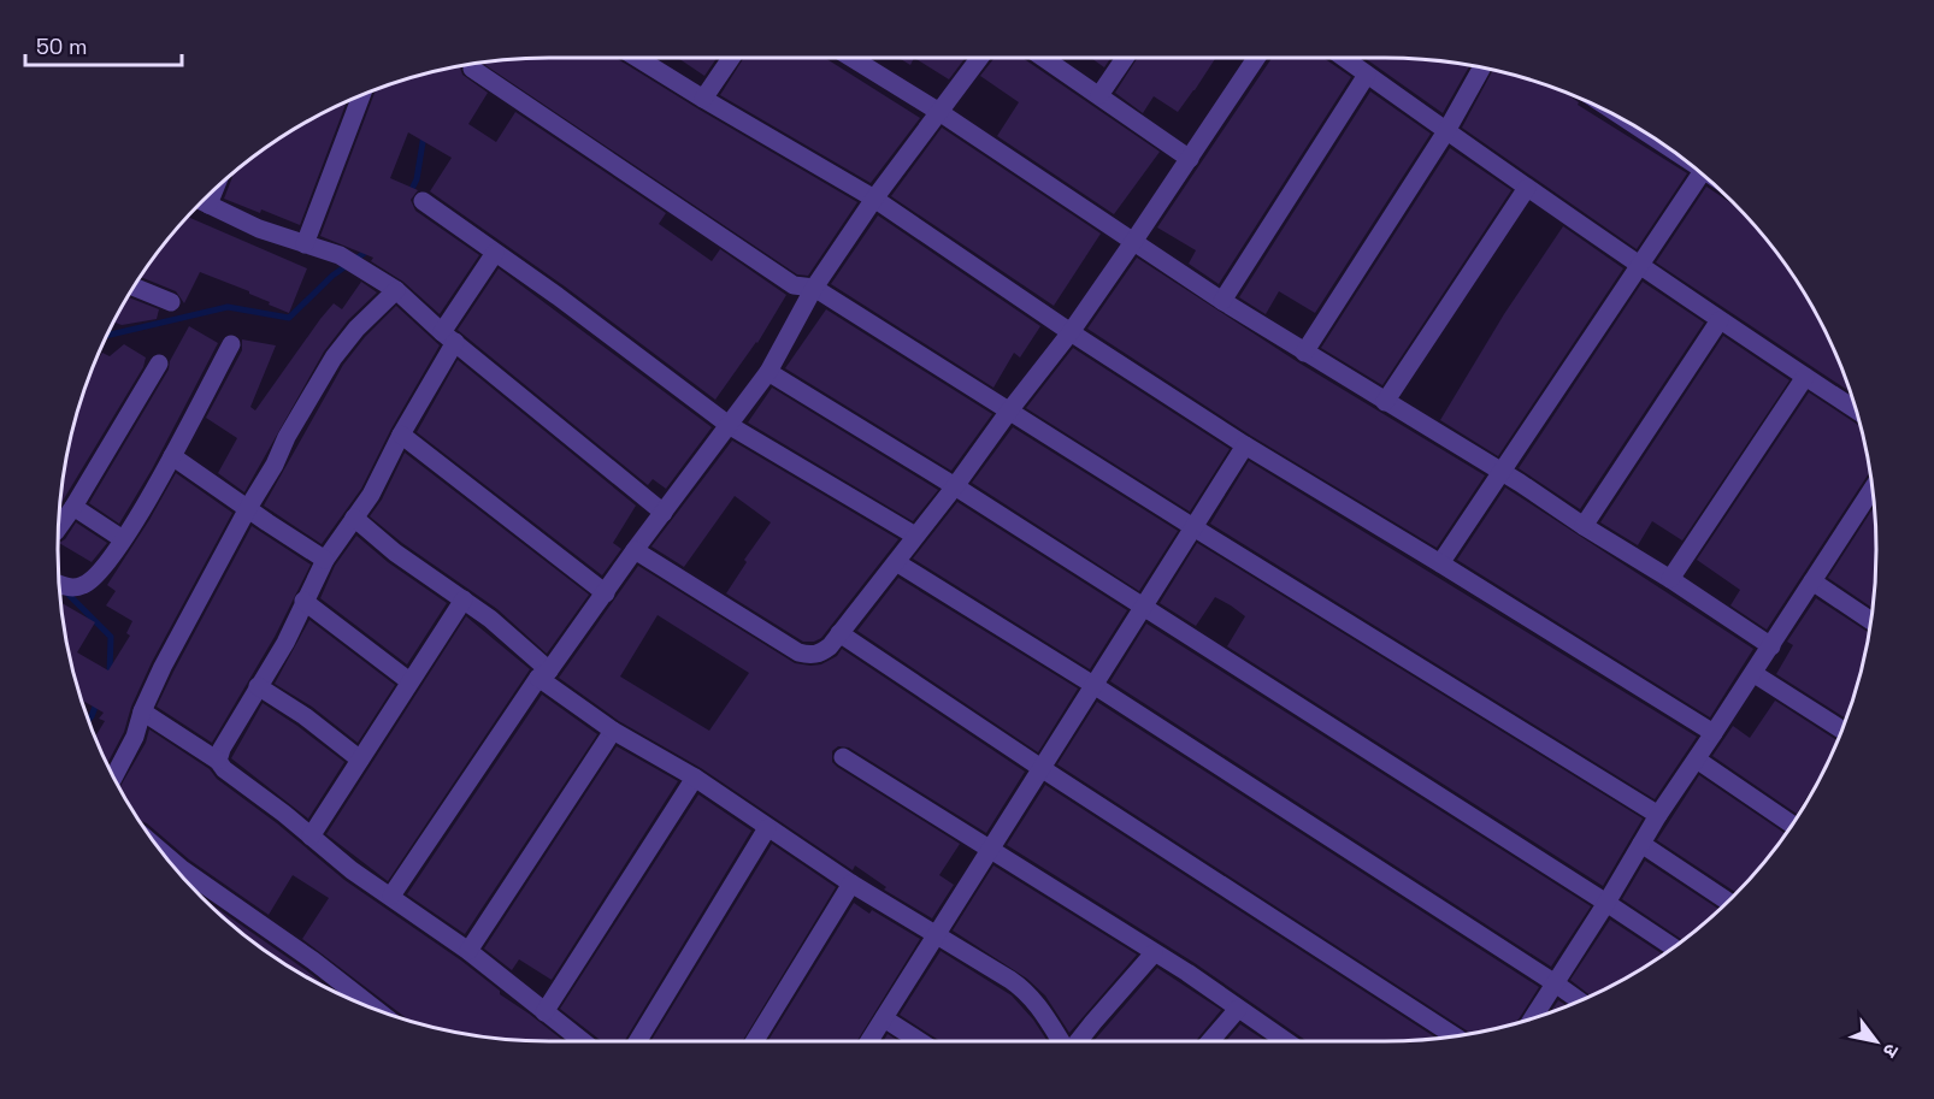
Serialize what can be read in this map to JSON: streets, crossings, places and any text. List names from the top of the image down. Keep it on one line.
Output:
{"scale_bar":"50 m","north":"bottom right"}
